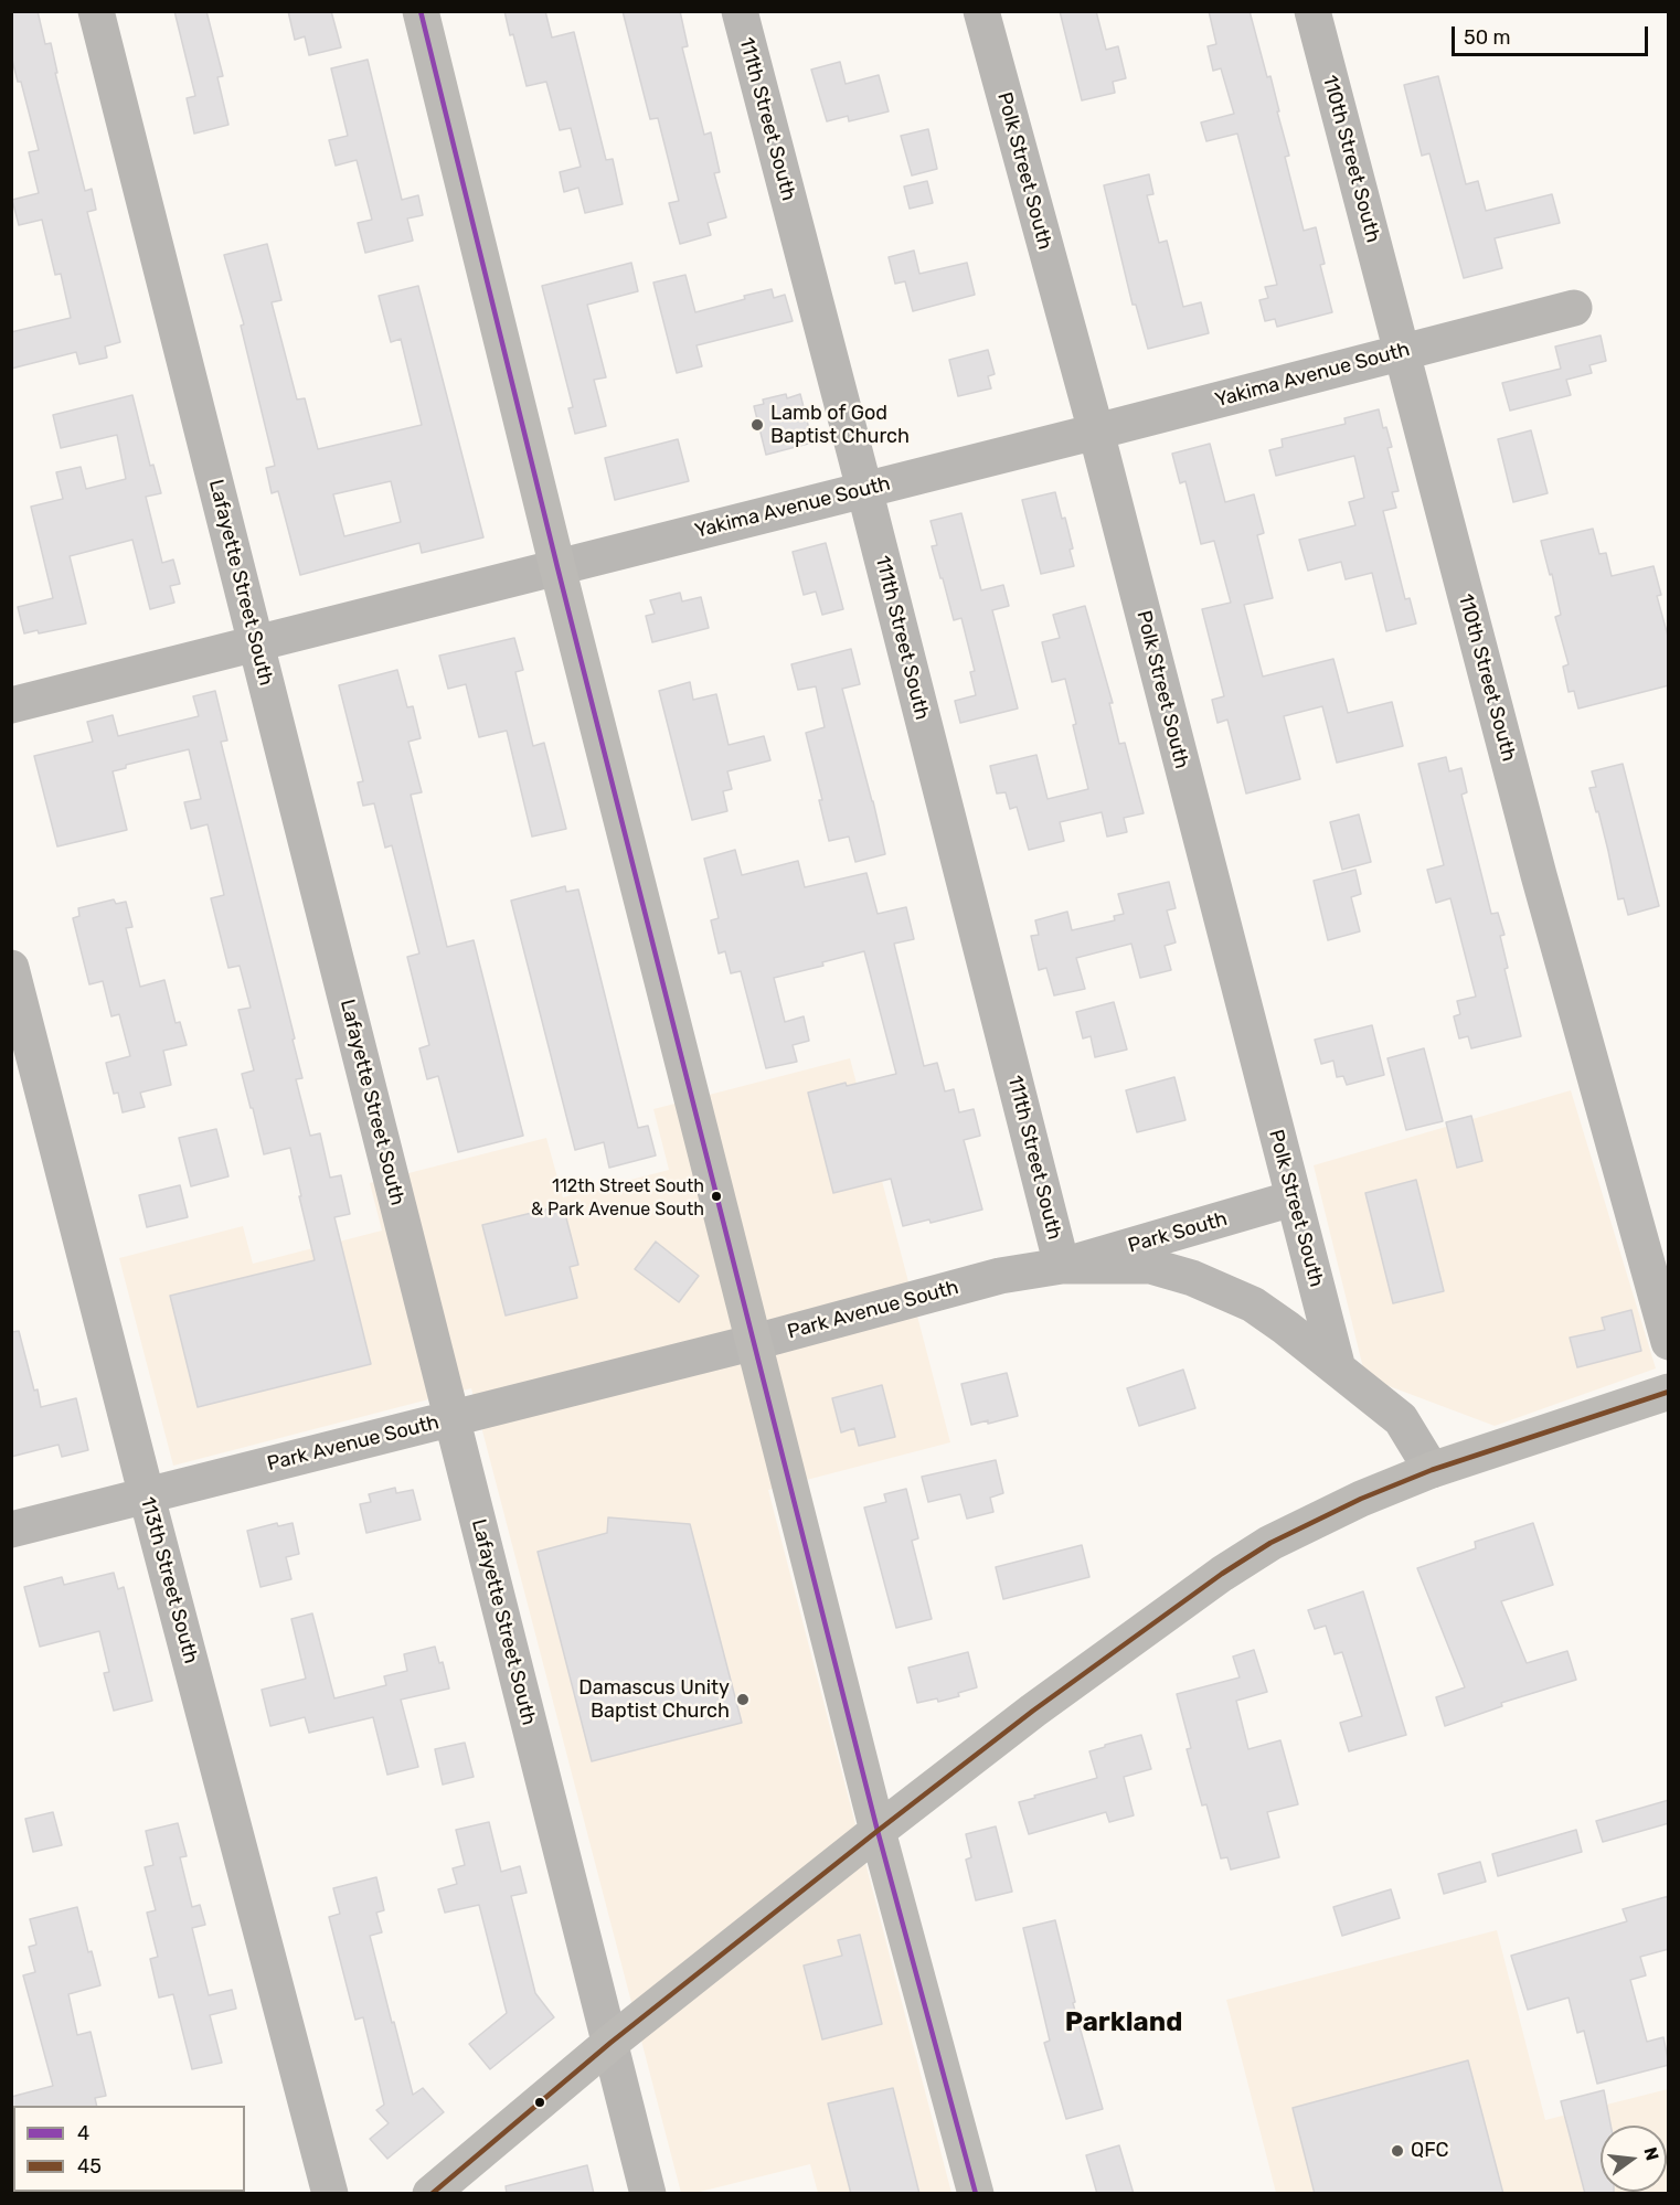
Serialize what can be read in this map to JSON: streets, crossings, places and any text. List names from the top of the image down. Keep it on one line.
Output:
{"streets":{"street":["111th Street South","110th Street South","Polk Street South","Yakima Avenue South","Lafayette Street South","Park South","Park Avenue South","113th Street South"]},"crossings":[["111th Street South","Yakima Avenue South"],["111th Street South","Park South"],["111th Street South","Park Avenue South"],["110th Street South","Yakima Avenue South"],["Polk Street South","Yakima Avenue South"],["Polk Street South","Park South"],["Polk Street South","Park Avenue South"],["Yakima Avenue South","Lafayette Street South"],["Lafayette Street South","Park Avenue South"],["Park South","Park Avenue South"],["Park Avenue South","113th Street South"]],"districts":["Parkland"],"places":["Lamb of God Baptist Church","112th Street South & Park Avenue South","Damascus Unity Baptist Church","QFC"],"lines":["transit line 4","transit line 45"],"legend":["4","45"],"scale_bar":"50 m","north":"right"}
